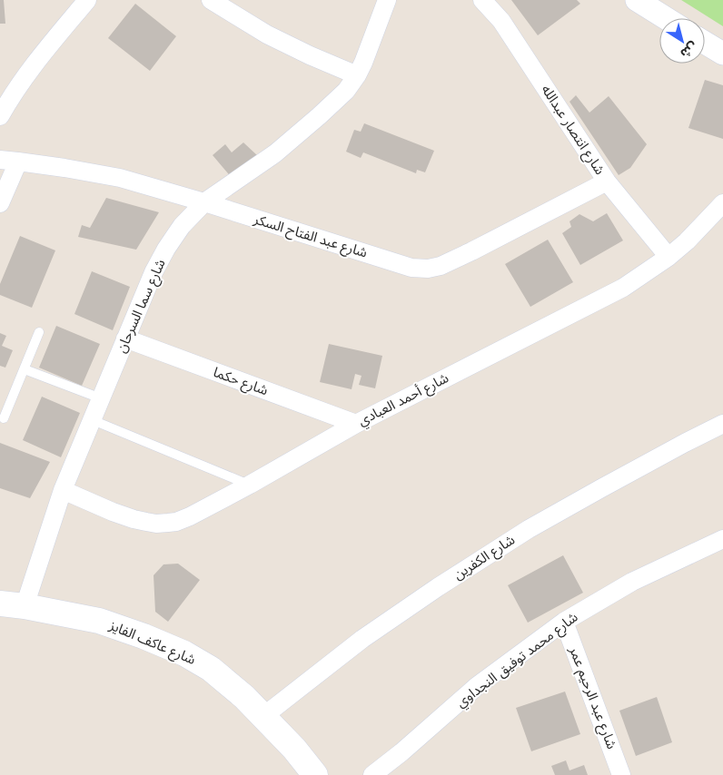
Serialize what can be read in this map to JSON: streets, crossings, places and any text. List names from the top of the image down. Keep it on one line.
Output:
{"streets":{"main road":["شارع عاكف الفايز"],"street":["شارع انتصار عبدالله","شارع عبد الفتاح السكر","شارع سما السرحان","شارع حكما","شارع أحمد العبادي","شارع الكفرين","شارع محمد توفيق النجداوي","شارع عبد الرحيم عمر"]},"crossings":[["شارع انتصار عبدالله","شارع عبد الفتاح السكر"],["شارع انتصار عبدالله","شارع أحمد العبادي"],["شارع عبد الفتاح السكر","شارع سما السرحان"],["شارع سما السرحان","شارع حكما"],["شارع سما السرحان","شارع أحمد العبادي"],["شارع سما السرحان","شارع عاكف الفايز"],["شارع حكما","شارع أحمد العبادي"],["شارع الكفرين","شارع عاكف الفايز"],["شارع محمد توفيق النجداوي","شارع عبد الرحيم عمر"]],"north":"bottom right"}
